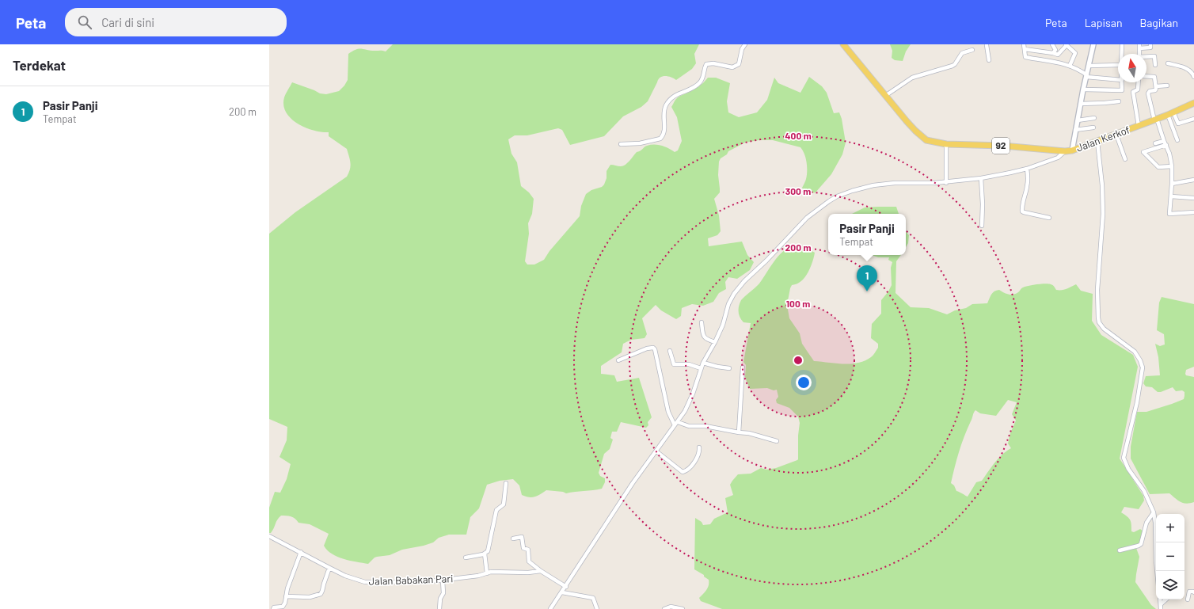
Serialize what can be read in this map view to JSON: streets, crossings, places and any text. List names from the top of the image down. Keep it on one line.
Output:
{"streets":{"main road":["Jalan Kerkof","92"],"street":["Jalan Babakan Pari"]},"north":"top","page":{"header":"Peta","search":"Cari di sini","nav":["Peta","Lapisan","Bagikan"],"heading":"Terdekat","list":[{"mark":"1","name":"Pasir Panji","note":"Tempat","value":"200 m"}],"popup":["Pasir Panji","Tempat"],"pins":"1","map_buttons":["+","−"]},"rings":["400 m","300 m","200 m","100 m"]}
